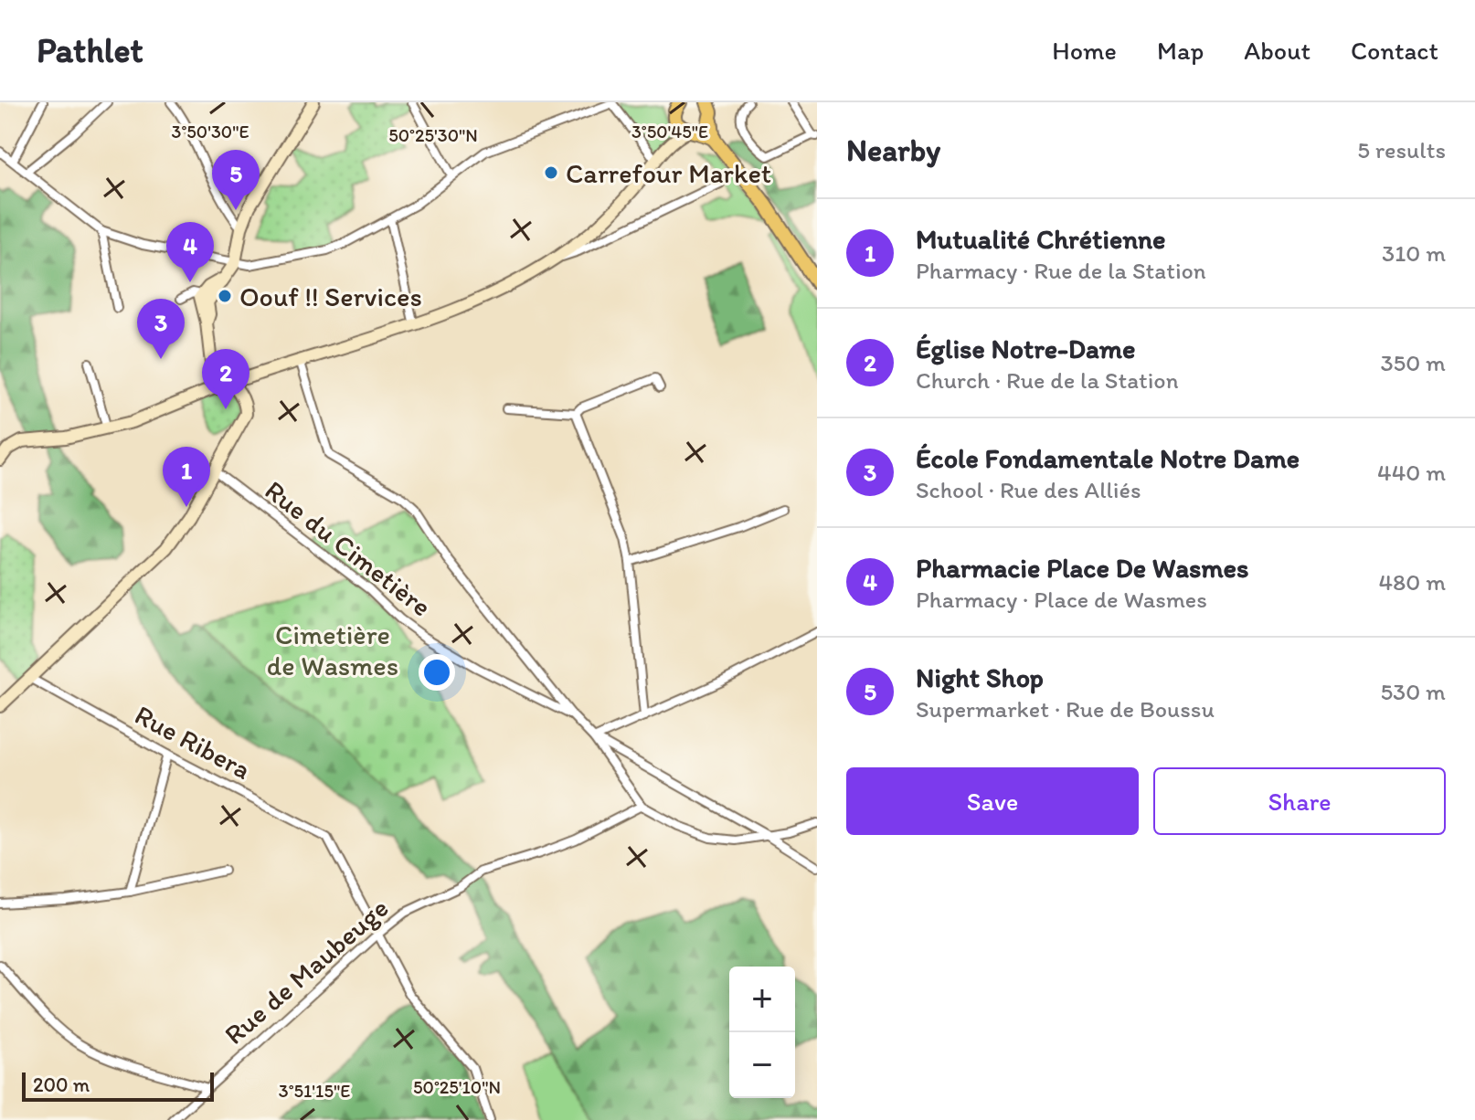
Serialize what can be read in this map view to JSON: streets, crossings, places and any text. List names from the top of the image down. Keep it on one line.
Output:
{"streets":{"street":["Rue du Cimetière","Rue Ribera","Rue de Maubeuge"]},"crossings":[["Rue Ribera","Rue de Maubeuge"]],"parks":["Cimetière de Wasmes"],"places":["Carrefour Market","Oouf !! Services"],"scale_bar":"200 m","page":{"header":"Pathlet","nav":["Home","Map","About","Contact"],"heading":["Nearby","5 results"],"pins":["5","4","3","2","1"],"list":[{"mark":"1","name":"Mutualité Chrétienne","note":"Pharmacy · Rue de la Station","value":"310 m"},{"mark":"2","name":"Église Notre-Dame","note":"Church · Rue de la Station","value":"350 m"},{"mark":"3","name":"École Fondamentale Notre Dame","note":"School · Rue des Alliés","value":"440 m"},{"mark":"4","name":"Pharmacie Place De Wasmes","note":"Pharmacy · Place de Wasmes","value":"480 m"},{"mark":"5","name":"Night Shop","note":"Supermarket · Rue de Boussu","value":"530 m"}],"buttons":["Save","Share"],"map_buttons":["+","−"],"scale":"200 m"},"coordinates":["3°50'30\"E","3°50'45\"E","50°25'30\"N","50°25'10\"N","3°51'15\"E"]}
